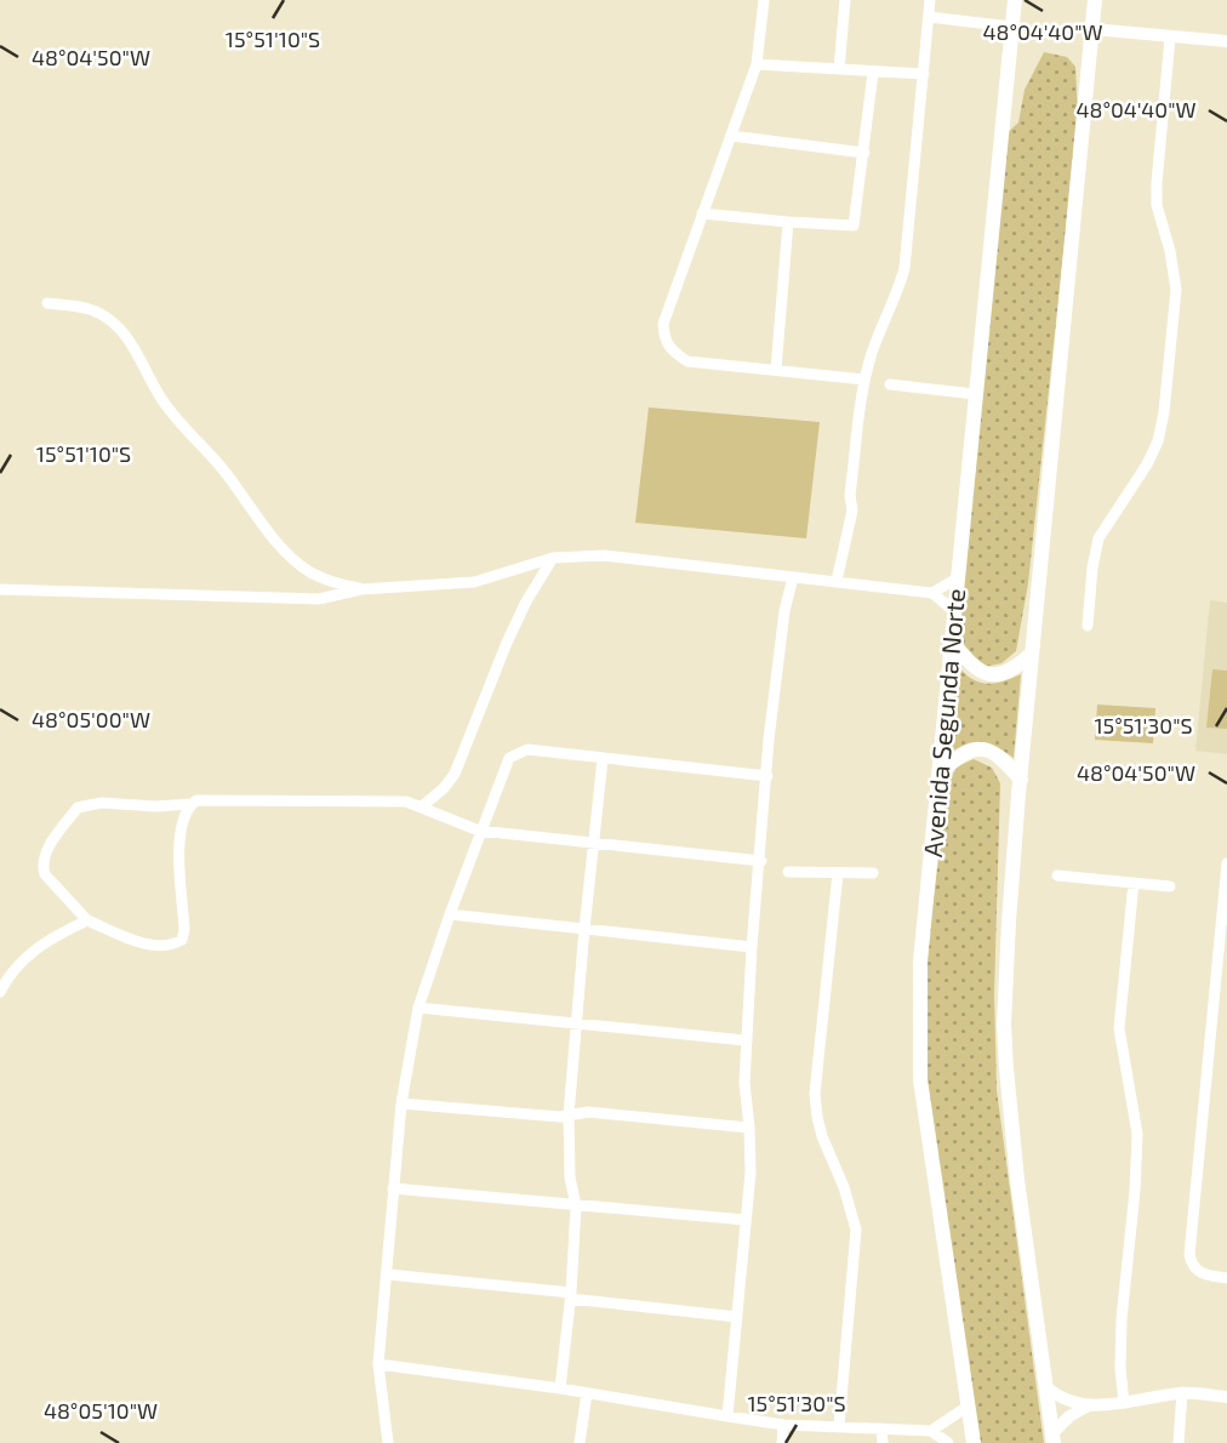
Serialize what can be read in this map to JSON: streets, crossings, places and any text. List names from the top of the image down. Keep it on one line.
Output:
{"streets":{"main road":["Avenida Segunda Norte"]},"coordinates":["48°04'40\"W","15°51'10\"S","48°04'50\"W","48°05'00\"W","15°51'30\"S","48°05'10\"W"]}
